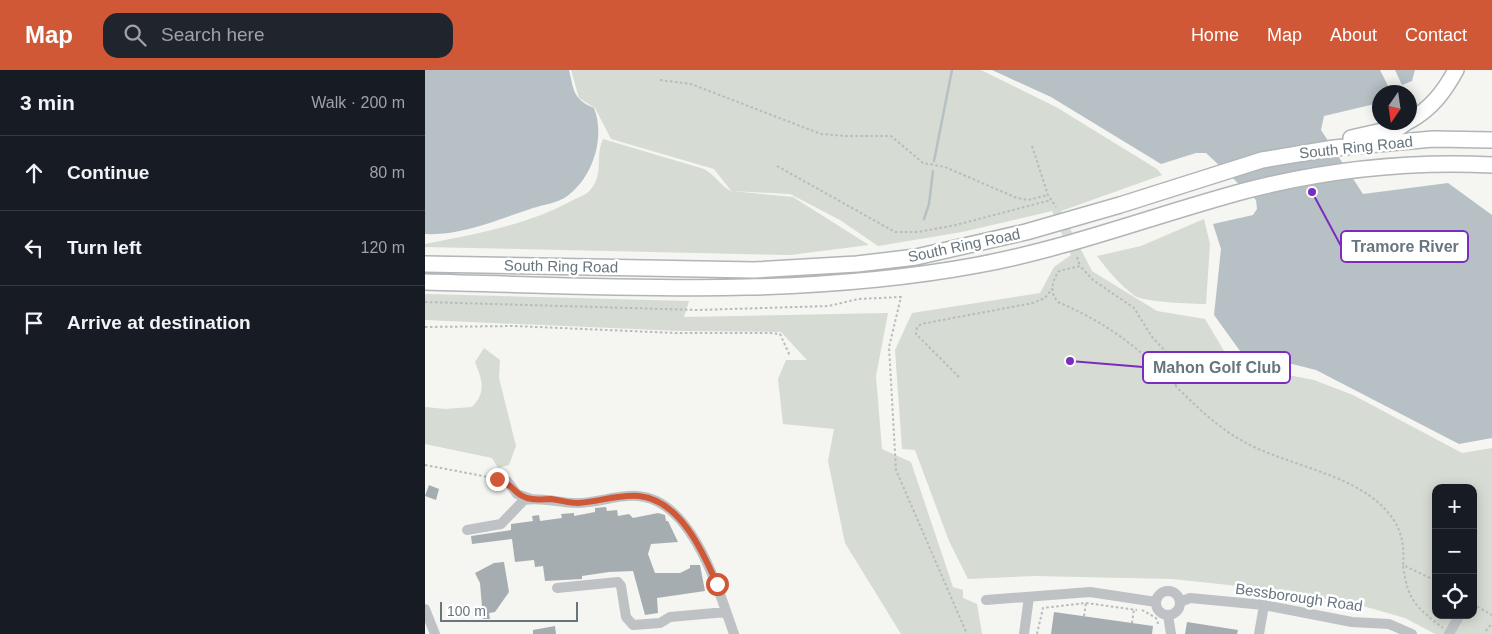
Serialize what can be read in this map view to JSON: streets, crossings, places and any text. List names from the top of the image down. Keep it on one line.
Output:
{"streets":{"highway":["South Ring Road"],"street":["Bessborough Road"]},"places":["Tramore River","Mahon Golf Club"],"scale_bar":"100 m","north":"bottom","page":{"header":"Map","search":"Search here","nav":["Home","Map","About","Contact"],"heading":["3 min","Walk · 200 m"],"list":[["Continue","80 m"],["Turn left","120 m"],"Arrive at destination"],"map_buttons":["+","−"],"scale":"100 m"}}
